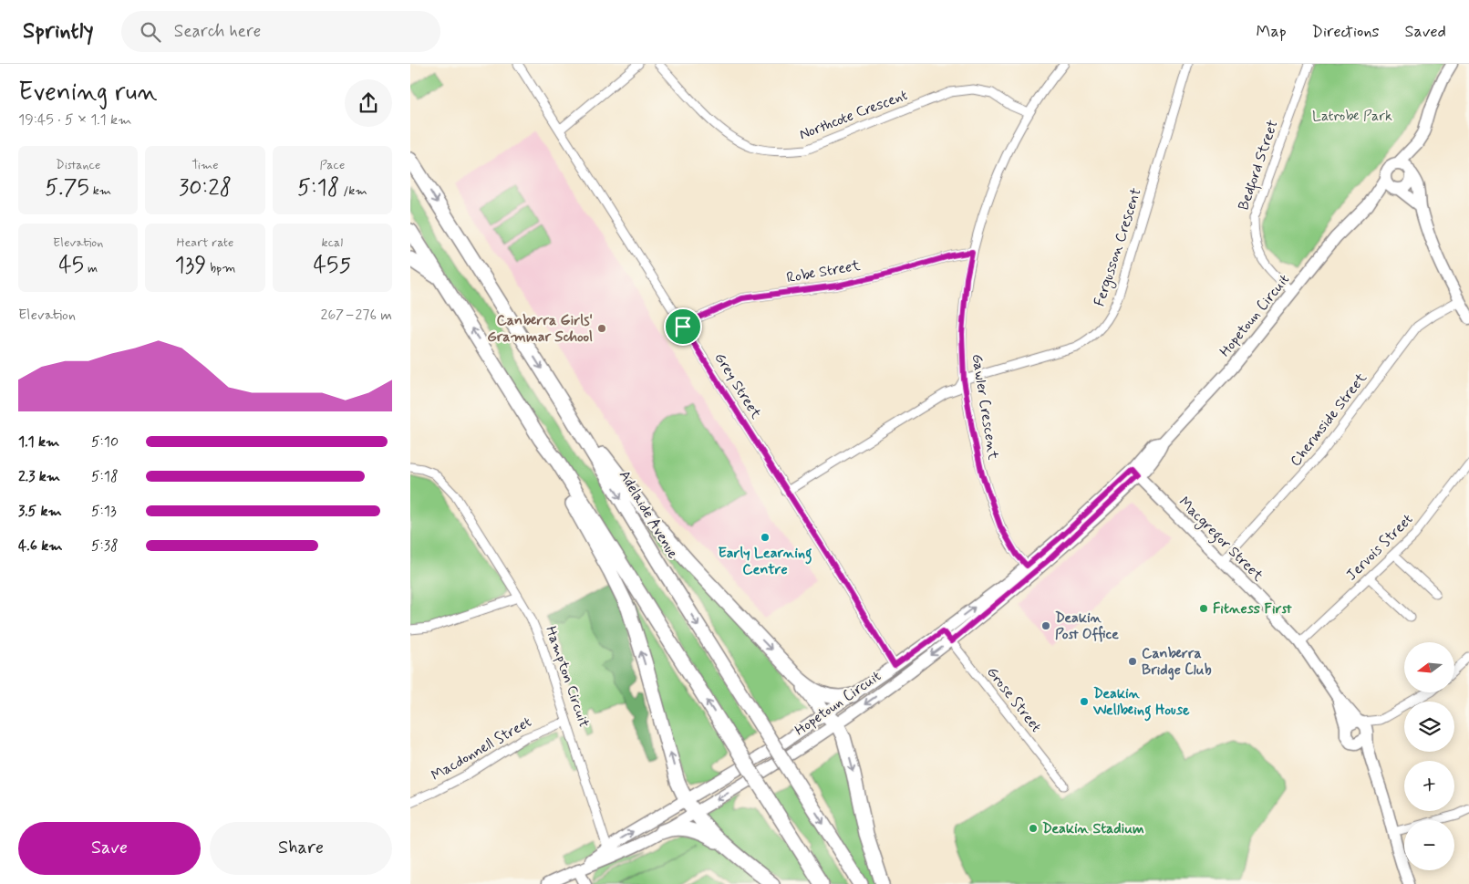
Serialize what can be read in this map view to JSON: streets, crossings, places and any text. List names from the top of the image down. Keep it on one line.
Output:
{"streets":{"highway":["Adelaide Avenue"],"main road":["Hopetoun Circuit","Grey Street","Macgregor Street"],"street":["Northcote Crescent","Bedford Street","Fergusson Crescent","Robe Street","Gawler Crescent","Chermside Street","Jervois Street","Hampton Circuit","Grose Street","Macdonnell Street"]},"crossings":[["Northcote Crescent","Gawler Crescent"],["Bedford Street","Hopetoun Circuit"],["Fergusson Crescent","Grey Street"],["Fergusson Crescent","Gawler Crescent"],["Robe Street","Grey Street"],["Robe Street","Gawler Crescent"],["Hopetoun Circuit","Grey Street"],["Hopetoun Circuit","Gawler Crescent"],["Hopetoun Circuit","Macgregor Street"],["Hopetoun Circuit","Hampton Circuit"],["Hopetoun Circuit","Grose Street"],["Chermside Street","Macgregor Street"],["Macgregor Street","Jervois Street"],["Hampton Circuit","Macdonnell Street"]],"parks":["Latrobe Park"],"places":["Canberra Girls' Grammar School","Early Learning Centre","Fitness First","Deakin Post Office","Canberra Bridge Club","Deakin Wellbeing House","Deakin Stadium"],"north":"left","page":{"header":"Sprintly","search":"Search here","nav":["Map","Directions","Saved"],"heading":["Evening run","19:45 · 5 × 1.1 km"],"stats":[["Distance","5.75 km"],["Time","30:28"],["Pace","5:18 /km"],["Elevation","45 m"],["Heart rate","139 bpm"],["kcal","455"]],"chart":["Elevation","267–276 m"],"list":[{"name":"1.1 km","note":"5:10"},{"name":"2.3 km","note":"5:18"},{"name":"3.5 km","note":"5:13"},{"name":"4.6 km","note":"5:38"}],"map_buttons":["+","−"],"buttons":["Save","Share"]}}
